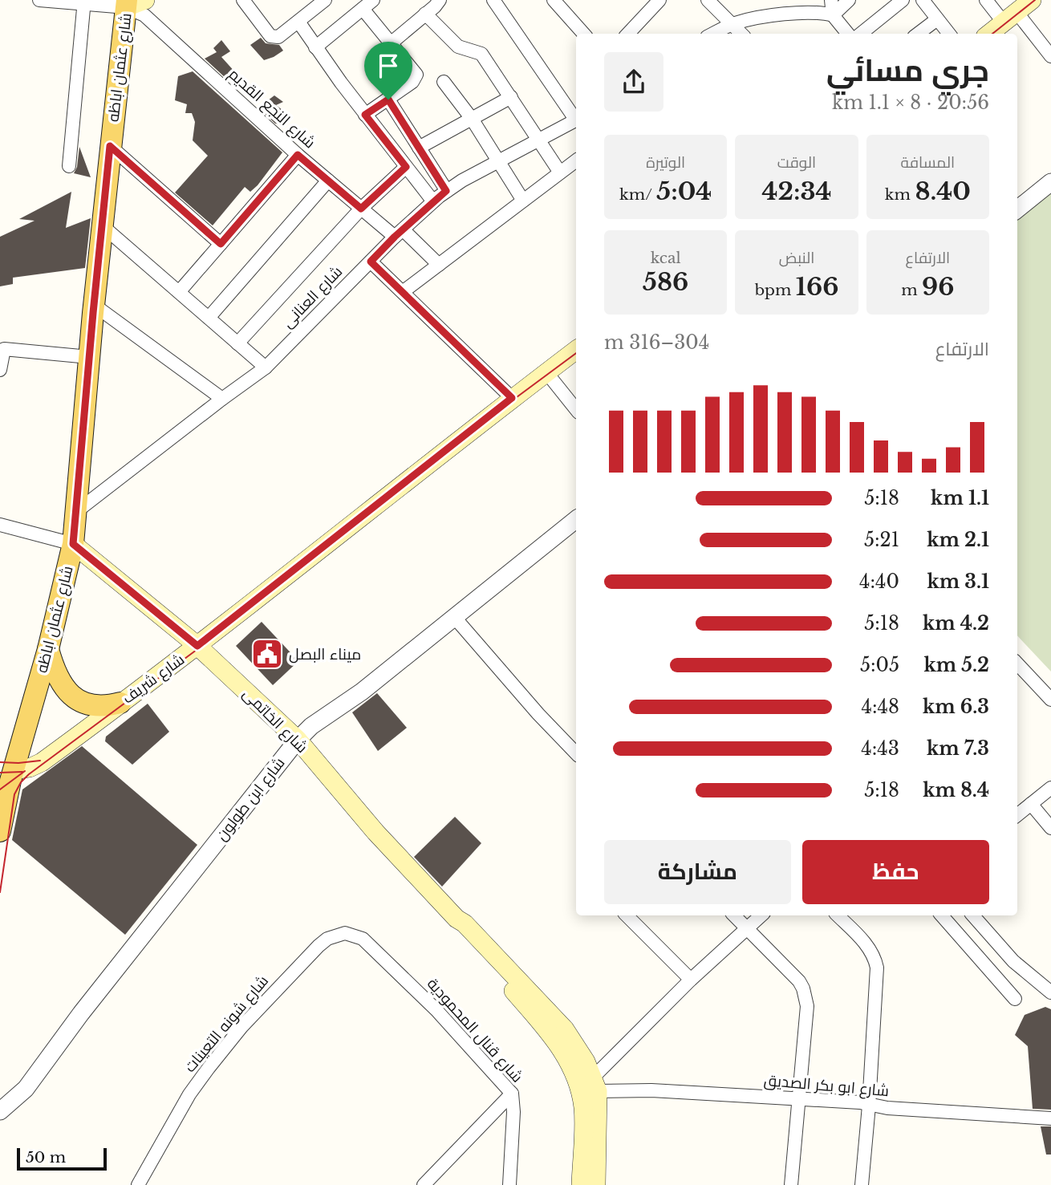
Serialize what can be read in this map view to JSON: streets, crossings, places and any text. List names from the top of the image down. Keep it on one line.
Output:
{"streets":{"main road":["شارع عثمان اباظه","شارع شريف","شارع الخاتمى"],"street":["شارع النجع القديم","شارع العنانى","شارع ابن طولون","شارع شونه التعينات","شارع قنال المحمودية","شارع ابو بكر الصديق"]},"crossings":[["شارع عثمان اباظه","شارع النجع القديم"],["شارع عثمان اباظه","شارع العنانى"],["شارع عثمان اباظه","شارع شريف"],["شارع عثمان اباظه","شارع الخاتمى"],["شارع النجع القديم","شارع العنانى"],["شارع شريف","شارع الخاتمى"],["شارع الخاتمى","شارع ابن طولون"],["شارع الخاتمى","شارع ابو بكر الصديق"],["شارع شونه التعينات","شارع قنال المحمودية"]],"places":{"public building":["ميناء البصل"]},"scale_bar":"50 m","page":{"heading":["جري مسائي","20:56 · 8 × 1.1 km"],"stats":[["المسافة","8.40 km"],["الوقت","42:34"],["الوتيرة","5:04 /km"],["الارتفاع","96 m"],["النبض","166 bpm"],["kcal","586"]],"chart":["الارتفاع","304–316 m"],"list":[{"name":"1.1 km","note":"5:18"},{"name":"2.1 km","note":"5:21"},{"name":"3.1 km","note":"4:40"},{"name":"4.2 km","note":"5:18"},{"name":"5.2 km","note":"5:05"},{"name":"6.3 km","note":"4:48"},{"name":"7.3 km","note":"4:43"},{"name":"8.4 km","note":"5:18"}],"buttons":["حفظ","مشاركة"],"scale":"50 m"}}
